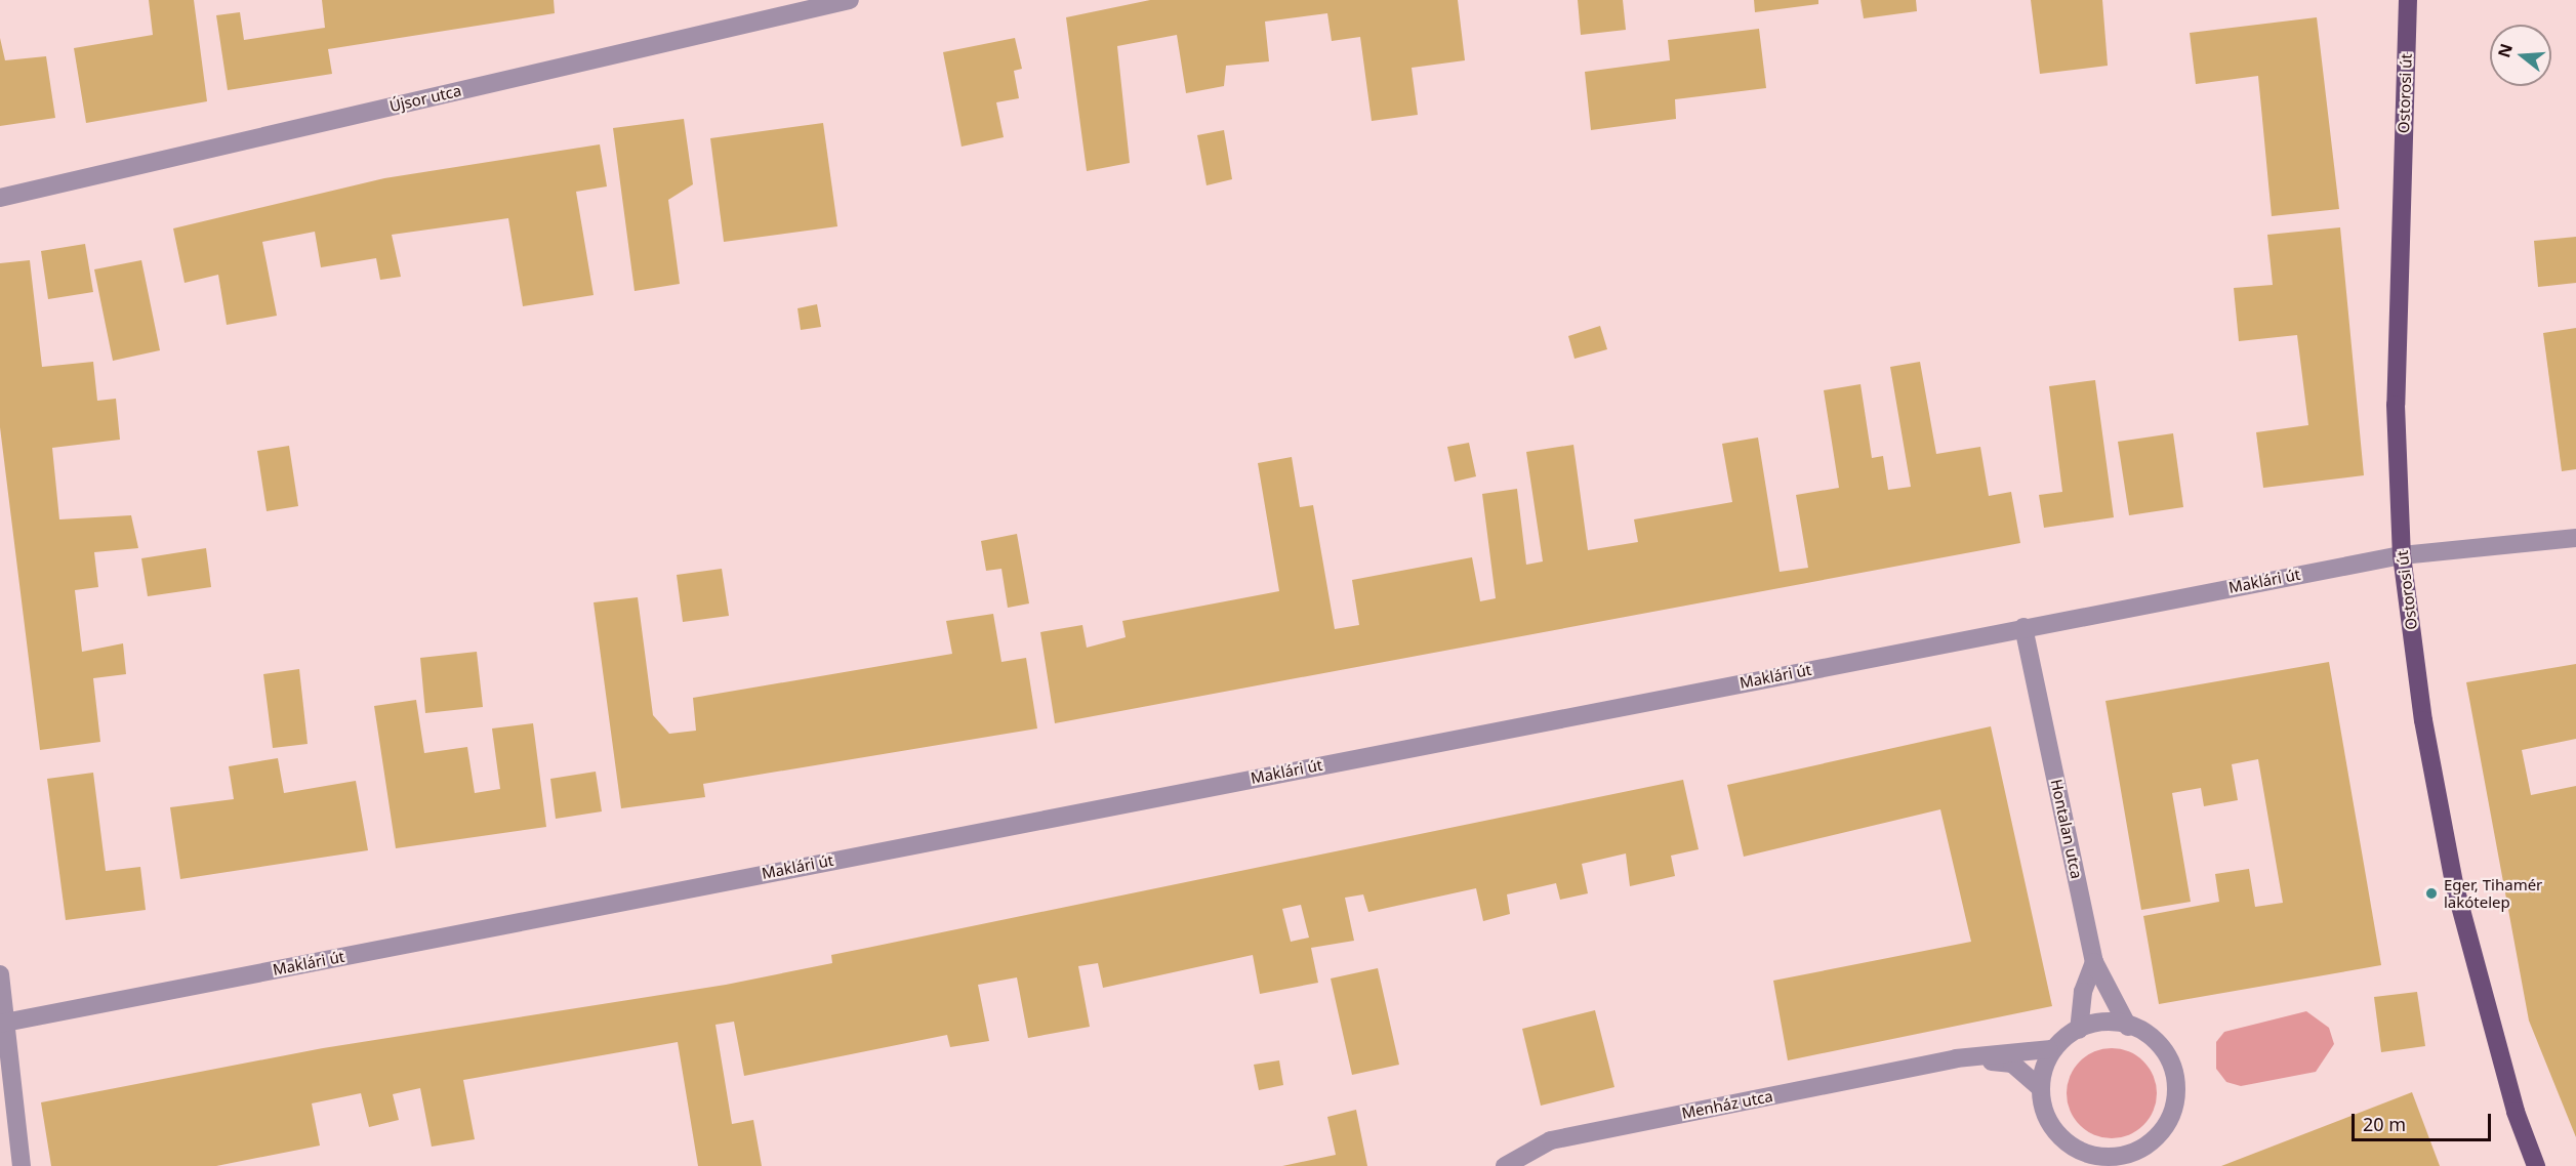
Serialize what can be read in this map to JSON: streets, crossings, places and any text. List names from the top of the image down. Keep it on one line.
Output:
{"streets":{"main road":["Ostorosi út"],"street":["Újsor utca","Maklári út","Hontalan utca","Menház utca"]},"crossings":[["Ostorosi út","Maklári út"],["Maklári út","Hontalan utca"]],"places":["Eger, Tihamér lakótelep"],"scale_bar":"20 m","north":"left"}
